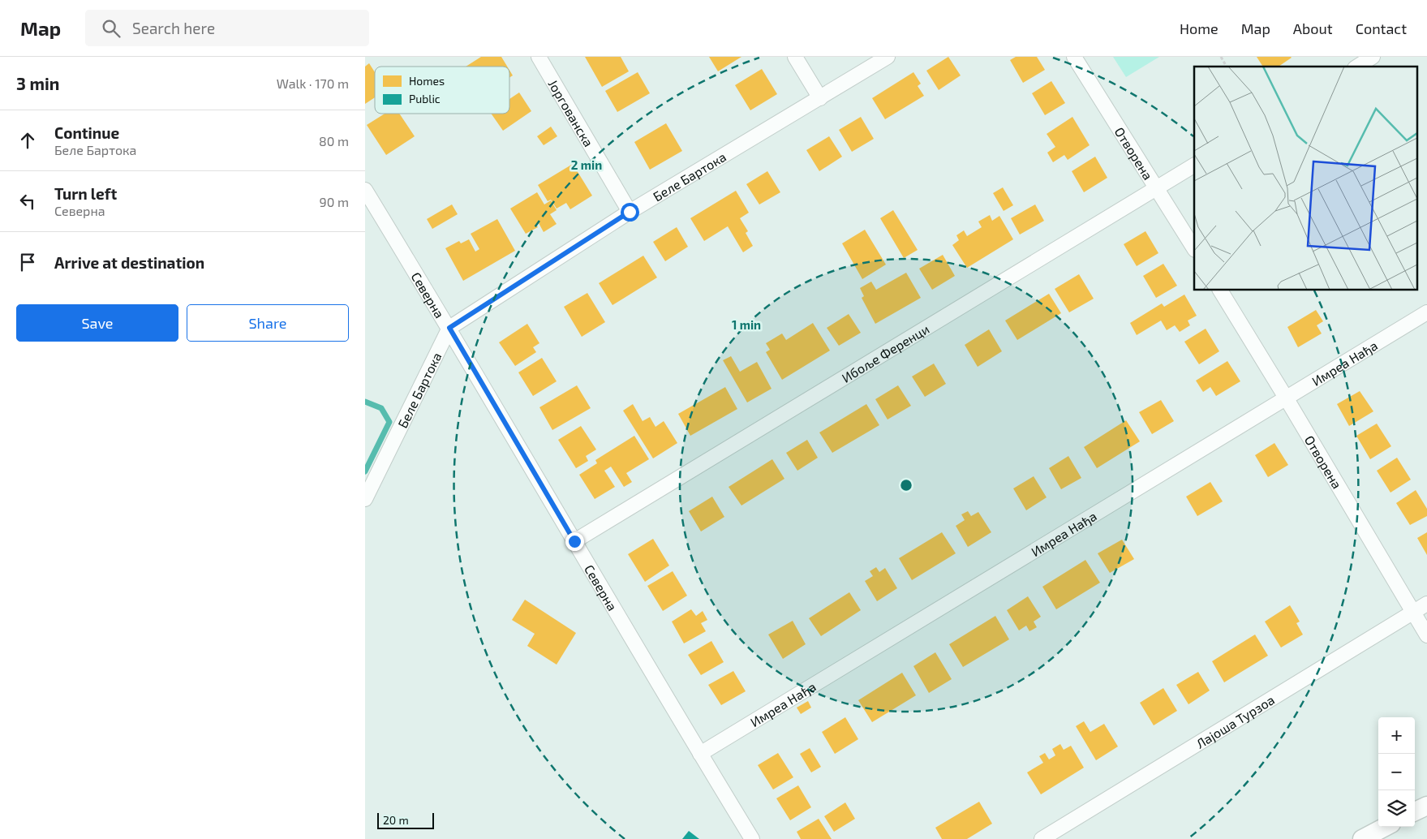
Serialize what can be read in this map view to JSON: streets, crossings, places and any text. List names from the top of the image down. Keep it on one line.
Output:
{"streets":{"street":["Јоргованска","Отворена","Беле Бартока","Северна","Ибоље Ференци","Имреа Нађа","Лајоша Турзоа"]},"crossings":[["Јоргованска","Беле Бартока"],["Отворена","Ибоље Ференци"],["Отворена","Имреа Нађа"],["Отворена","Лајоша Турзоа"],["Беле Бартока","Северна"],["Северна","Ибоље Ференци"],["Северна","Имреа Нађа"]],"legend":["Homes","Public"],"scale_bar":"20 m","page":{"header":"Map","search":"Search here","nav":["Home","Map","About","Contact"],"heading":["3 min","Walk · 170 m"],"list":[["Continue","Беле Бартока","80 m"],["Turn left","Северна","90 m"],"Arrive at destination"],"buttons":["Save","Share"],"map_buttons":["+","−"],"scale":"20 m"},"rings":["2 min","1 min"]}
